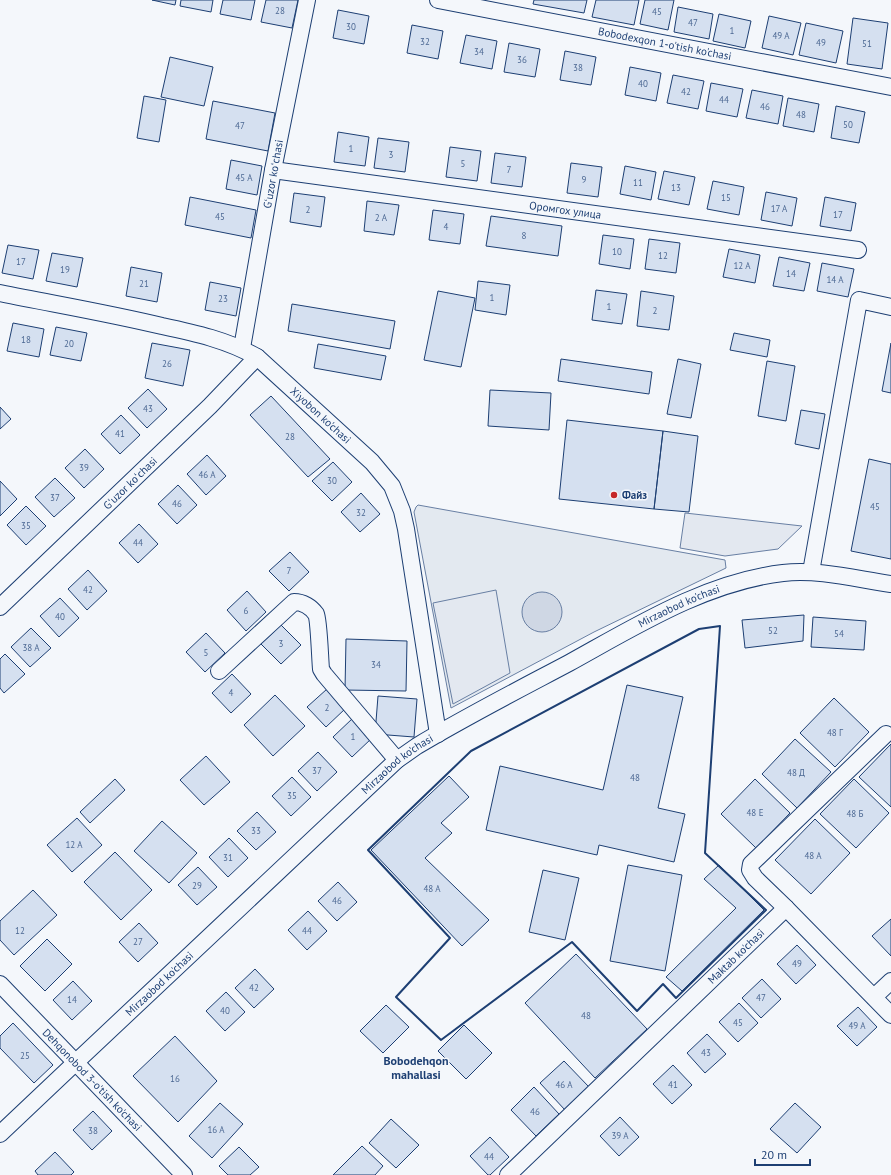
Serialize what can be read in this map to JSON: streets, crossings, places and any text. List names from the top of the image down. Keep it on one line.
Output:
{"streets":{"street":["Bobodexqon 1-o'tish ko'chasi","Gʻuzor koʻchasi","Оромгох улица","Xiyobon ko'chasi","Mirzaobod ko'chasi","Maktab ko'chasi","Dehqonobod 3-o'tish ko'chasi"]},"crossings":[["Gʻuzor koʻchasi","Оромгох улица"],["Gʻuzor koʻchasi","Xiyobon ko'chasi"],["Xiyobon ko'chasi","Mirzaobod ko'chasi"],["Mirzaobod ko'chasi","Dehqonobod 3-o'tish ko'chasi"]],"districts":["Bobodehqon mahallasi"],"places":["Файз"],"house_numbers":["28","45","47","30","1","49 A","32","49","51","34","36","38","40","42","44","46","48","50","47","1","3","5","7","45 A","9","11","13","15","17 A","2","17","45","2 A","4","8","10","12","17","12 A","19","14","14 A","21","1","23","1","2","18","20","26","43","41","28","39","46 A","30","37","46","45","32","35","44","7","42","6","40","52","54","3","38 A","5","34","4","2","48 Г","1","37","48 Д","48","35","48 Е","48 Б","33","12 A","48 A","31","29","48 А","46","12","44","27","49","42","47","14","40","48","45","49 A","43","25","16","46 A","41","46","16 A","38","39 А","44"],"scale_bar":"20 m"}
